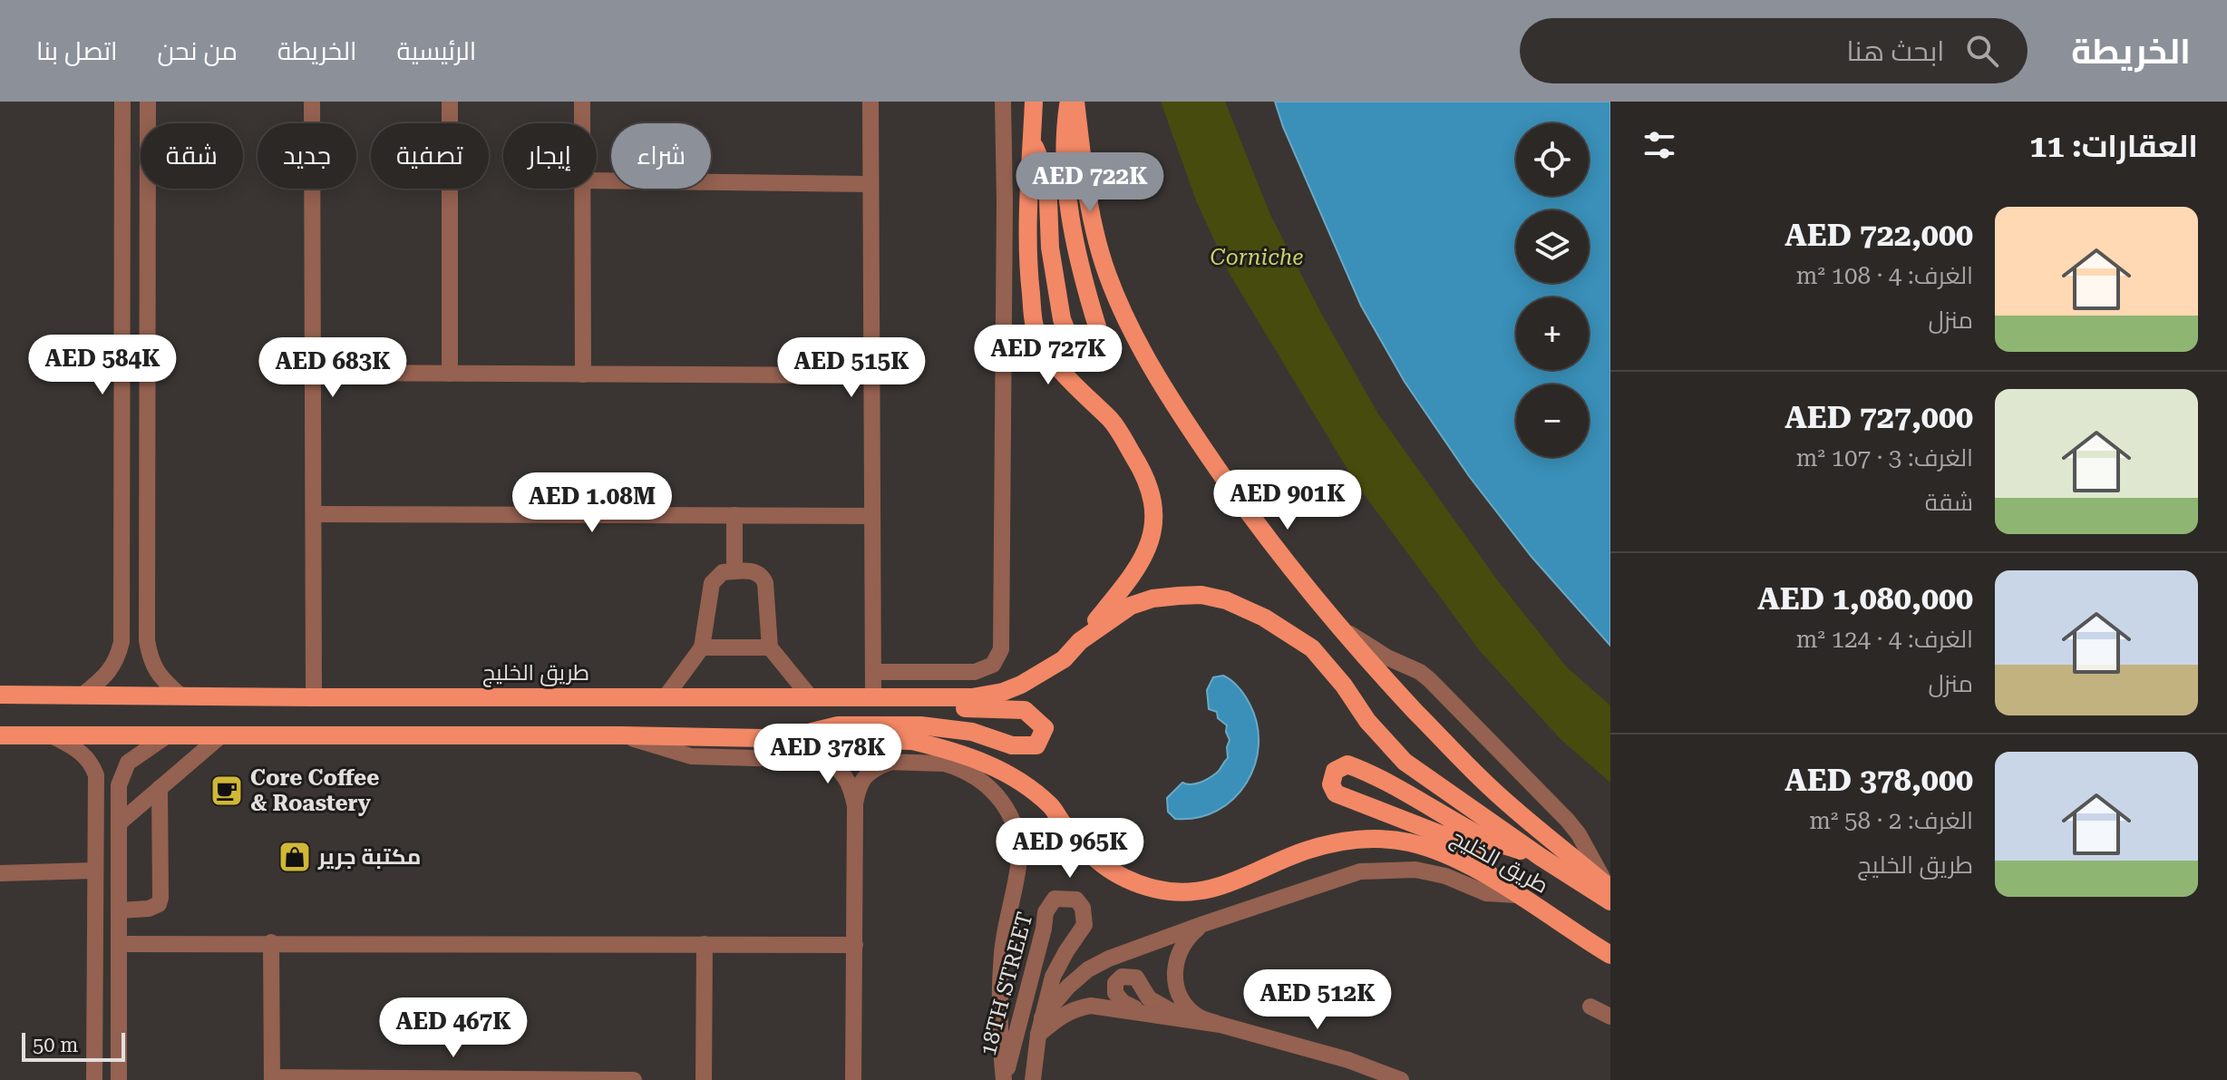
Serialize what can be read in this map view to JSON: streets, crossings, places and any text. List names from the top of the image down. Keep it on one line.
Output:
{"streets":{"main road":["طريق الخليج"],"street":["18TH STREET"]},"parks":["Corniche"],"places":{"cafe":["Core Coffee & Roastery"],"shop":["مكتبة جرير"]},"scale_bar":"50 m","page":{"header":"الخريطة","search":"ابحث هنا","nav":["الرئيسية","الخريطة","من نحن","اتصل بنا"],"heading":"العقارات: 11","map_buttons":["+","−"],"chip":["شراء","إيجار","تصفية","جديد","شقة"],"price":["AED 722K","AED 727K","AED 584K","AED 683K","AED 515K","AED 901K","AED 1.08M","AED 378K","AED 965K","AED 512K","AED 467K"],"list":[{"name":"AED 722,000","note":"الغرف: 4 · 108 m² · منزل"},{"name":"AED 727,000","note":"الغرف: 3 · 107 m² · شقة"},{"name":"AED 1,080,000","note":"الغرف: 4 · 124 m² · منزل"},{"name":"AED 378,000","note":"الغرف: 2 · 58 m² · طريق الخليج"}],"scale":"50 m"}}
